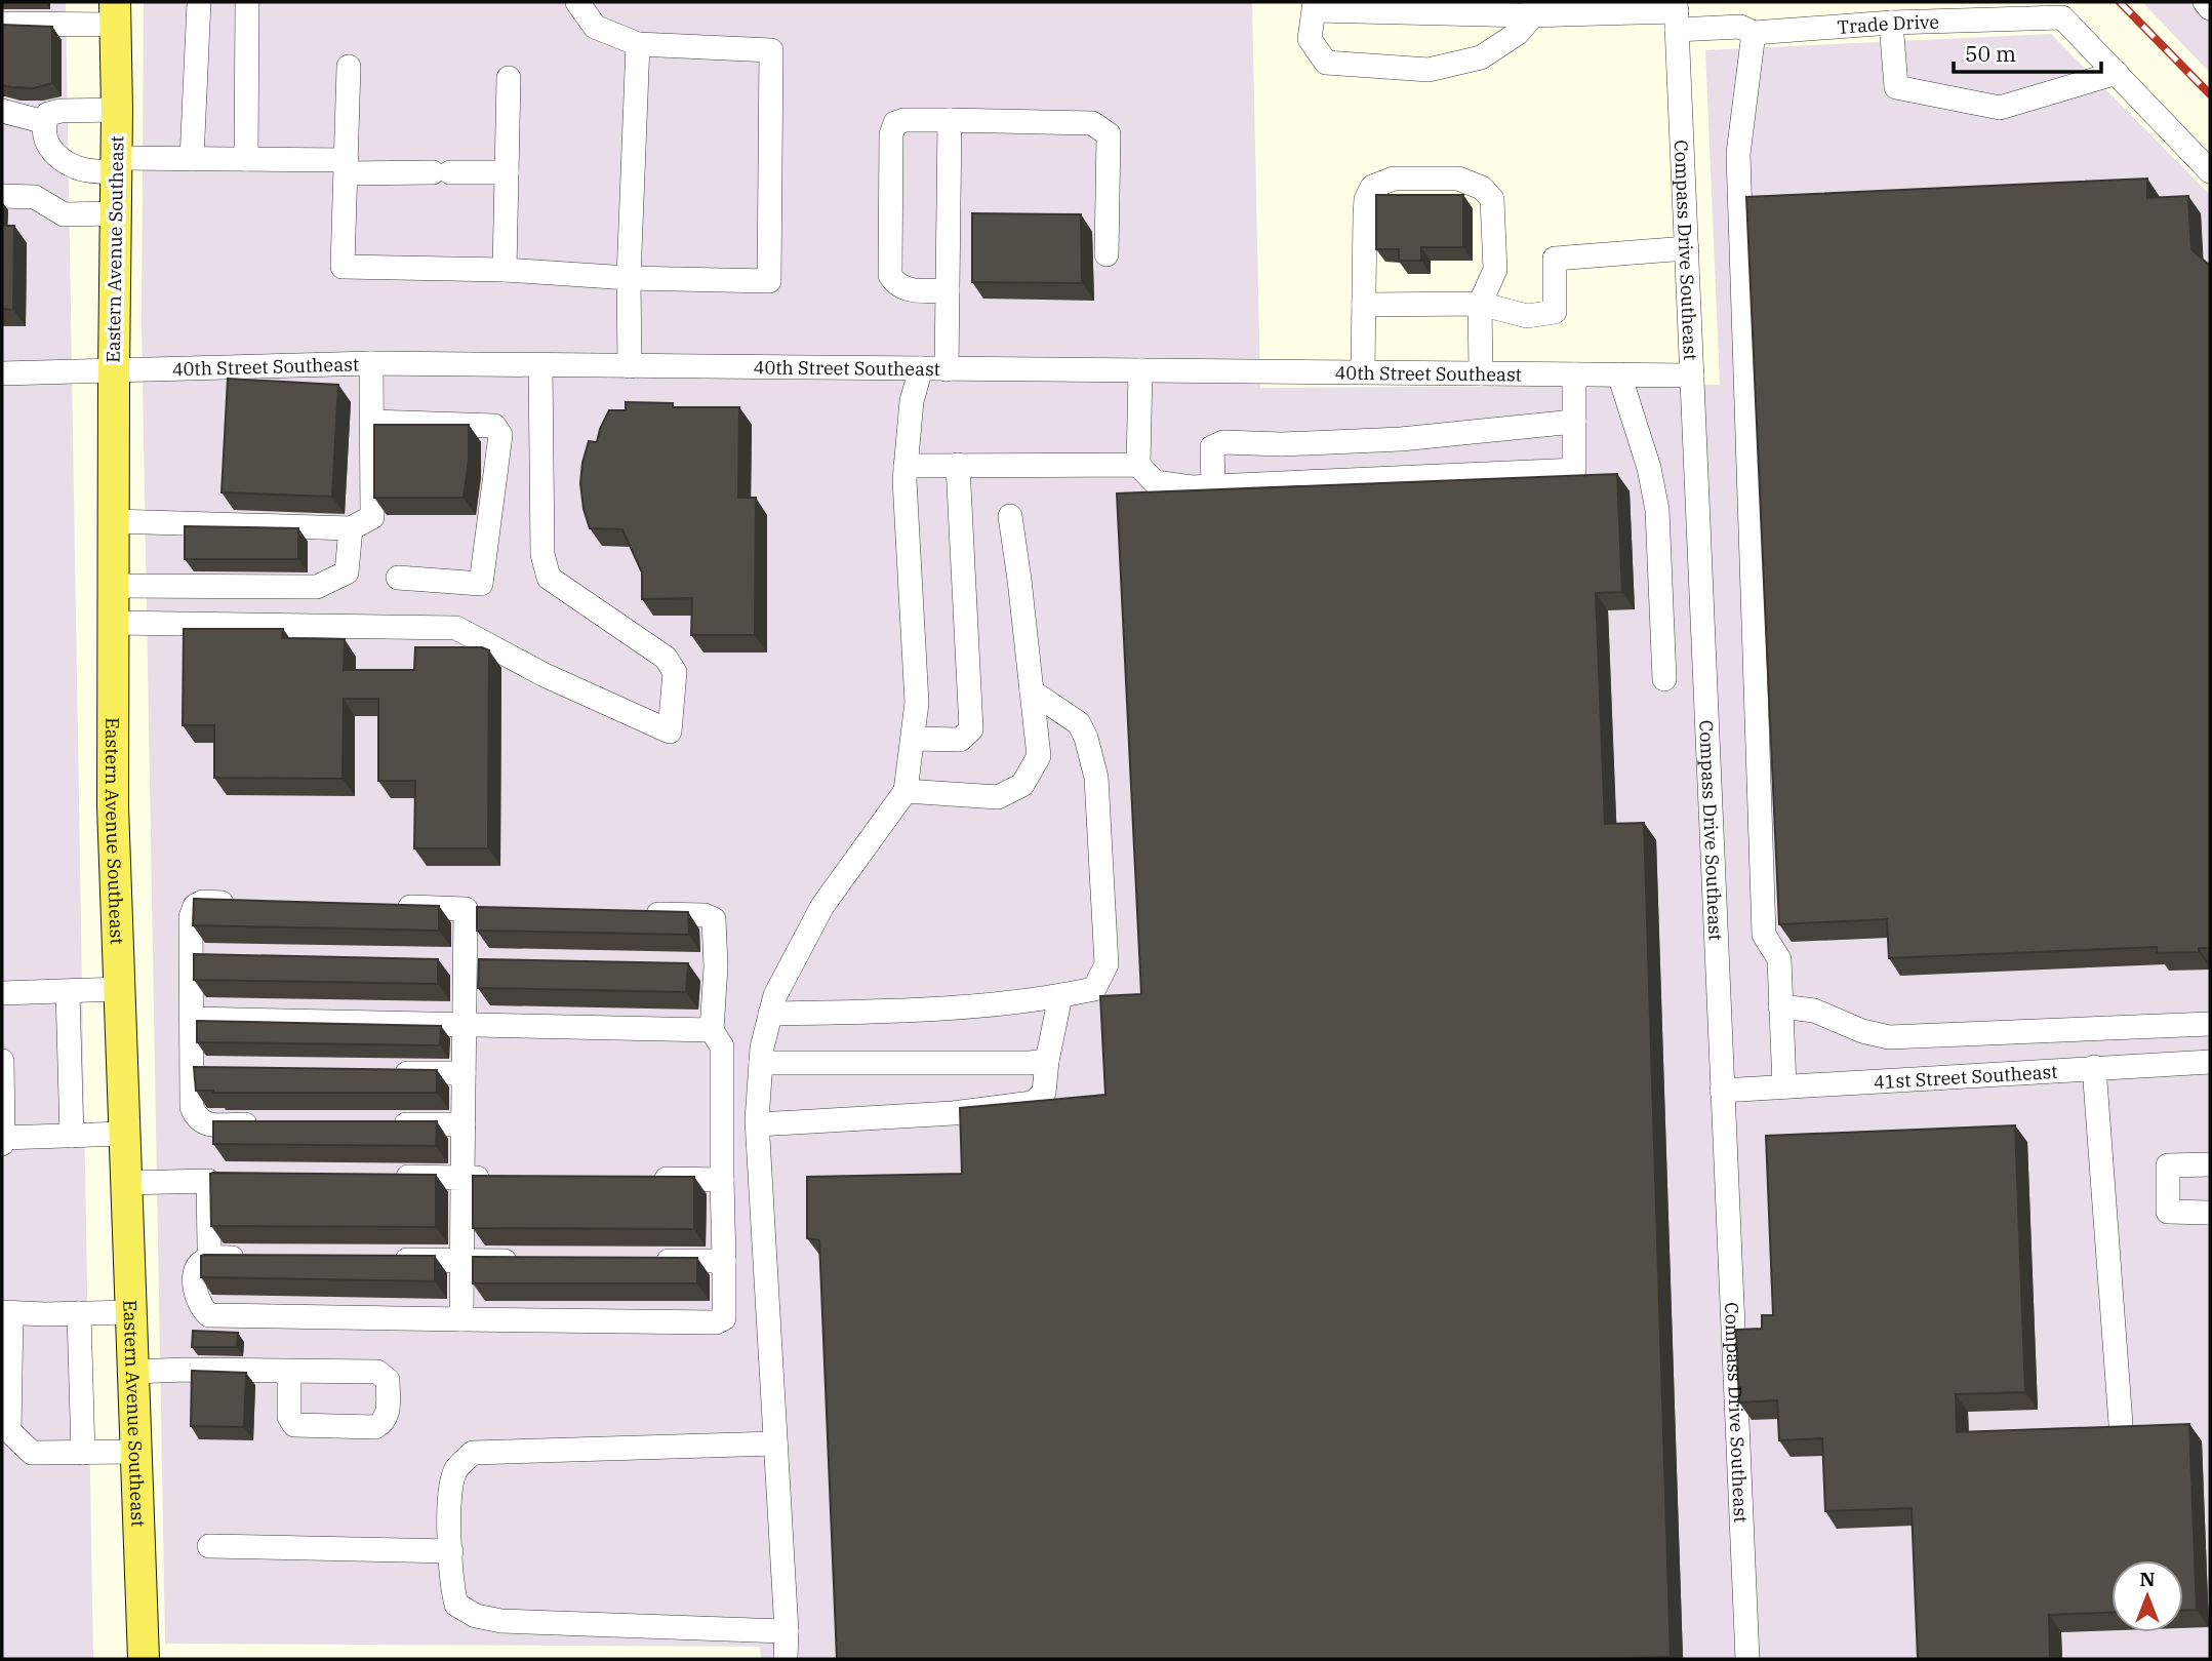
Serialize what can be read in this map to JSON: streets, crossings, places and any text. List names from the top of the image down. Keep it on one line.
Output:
{"streets":{"main road":["Eastern Avenue Southeast"],"street":["Trade Drive","Compass Drive Southeast","40th Street Southeast","41st Street Southeast"]},"crossings":[["Trade Drive","Compass Drive Southeast"],["Eastern Avenue Southeast","40th Street Southeast"],["Compass Drive Southeast","40th Street Southeast"],["Compass Drive Southeast","41st Street Southeast"]],"scale_bar":"50 m","north":"top"}
